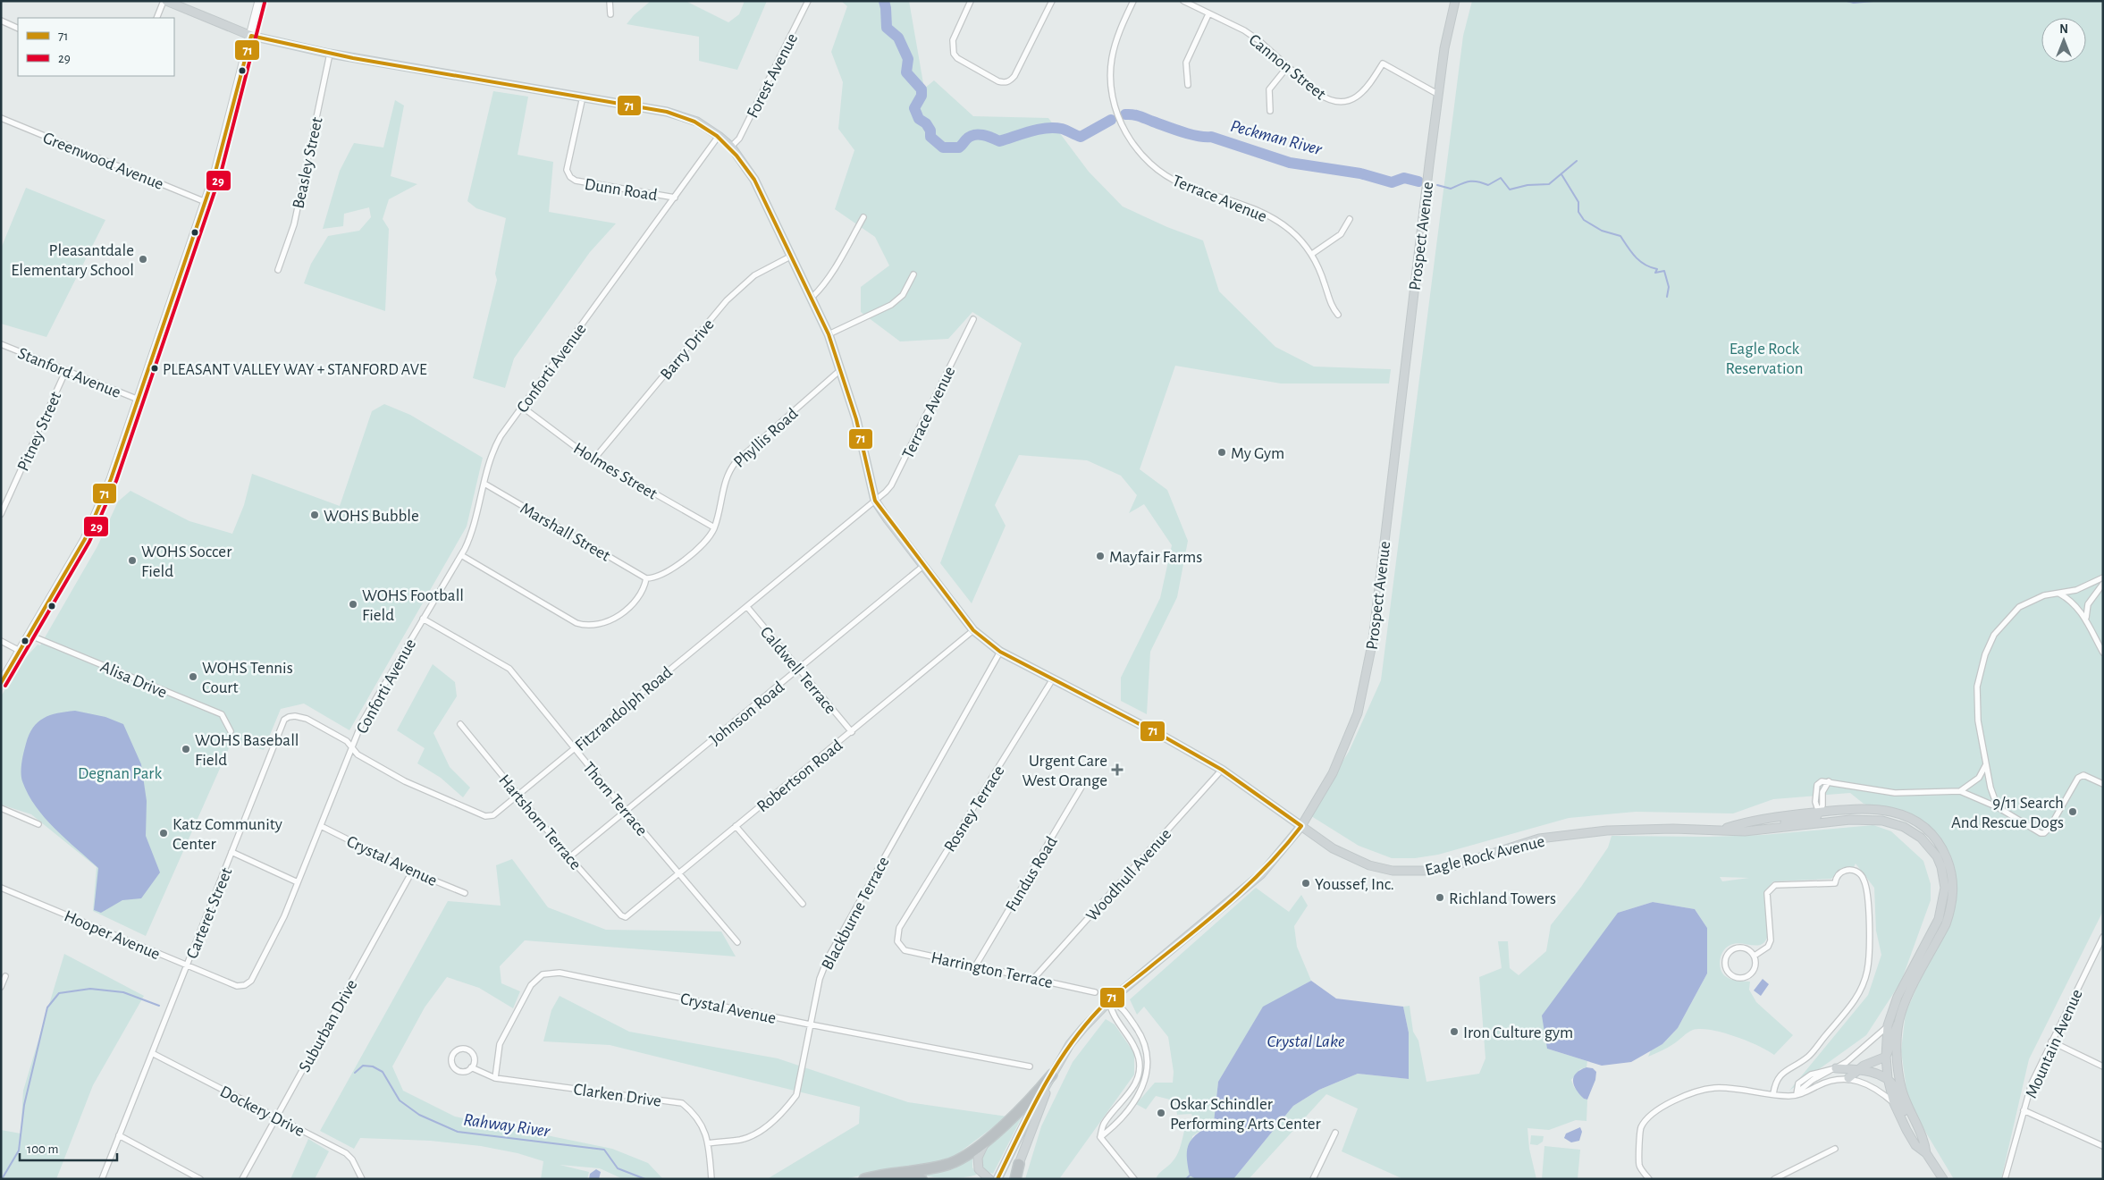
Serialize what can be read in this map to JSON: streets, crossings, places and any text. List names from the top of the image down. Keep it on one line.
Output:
{"streets":{"main road":["Prospect Avenue","Eagle Rock Avenue"],"street":["Cannon Street","Forest Avenue","Greenwood Avenue","Beasley Street","Dunn Road","Terrace Avenue","Barry Drive","Conforti Avenue","Stanford Avenue","Pitney Street","Phyllis Road","Holmes Street","Marshall Street","Caldwell Terrace","Alisa Drive","Fitzrandolph Road","Johnson Road","Robertson Road","Thorn Terrace","Rosney Terrace","Hartshorn Terrace","Crystal Avenue","Fundus Road","Woodhull Avenue","Carteret Street","Blackburne Terrace","Hooper Avenue","Harrington Terrace","Suburban Drive","Mountain Avenue","Clarken Drive","Dockery Drive"]},"crossings":[["Cannon Street","Prospect Avenue"],["Forest Avenue","Eagle Rock Avenue"],["Beasley Street","Eagle Rock Avenue"],["Dunn Road","Conforti Avenue"],["Dunn Road","Eagle Rock Avenue"],["Terrace Avenue","Fitzrandolph Road"],["Terrace Avenue","Eagle Rock Avenue"],["Prospect Avenue","Eagle Rock Avenue"],["Barry Drive","Holmes Street"],["Barry Drive","Eagle Rock Avenue"],["Conforti Avenue","Holmes Street"],["Conforti Avenue","Marshall Street"],["Conforti Avenue","Fitzrandolph Road"],["Conforti Avenue","Thorn Terrace"],["Conforti Avenue","Eagle Rock Avenue"],["Conforti Avenue","Crystal Avenue"],["Conforti Avenue","Carteret Street"],["Conforti Avenue","Hooper Avenue"],["Stanford Avenue","Pitney Street"],["Phyllis Road","Holmes Street"],["Phyllis Road","Marshall Street"],["Phyllis Road","Eagle Rock Avenue"],["Caldwell Terrace","Fitzrandolph Road"],["Caldwell Terrace","Johnson Road"],["Caldwell Terrace","Robertson Road"],["Fitzrandolph Road","Thorn Terrace"],["Fitzrandolph Road","Hartshorn Terrace"],["Fitzrandolph Road","Eagle Rock Avenue"],["Fitzrandolph Road","Carteret Street"],["Johnson Road","Thorn Terrace"],["Johnson Road","Hartshorn Terrace"],["Johnson Road","Eagle Rock Avenue"],["Robertson Road","Thorn Terrace"],["Robertson Road","Hartshorn Terrace"],["Robertson Road","Eagle Rock Avenue"],["Rosney Terrace","Eagle Rock Avenue"],["Rosney Terrace","Harrington Terrace"],["Eagle Rock Avenue","Woodhull Avenue"],["Eagle Rock Avenue","Blackburne Terrace"],["Crystal Avenue","Blackburne Terrace"],["Crystal Avenue","Suburban Drive"],["Crystal Avenue","Clarken Drive"],["Fundus Road","Harrington Terrace"],["Woodhull Avenue","Harrington Terrace"],["Carteret Street","Hooper Avenue"],["Carteret Street","Dockery Drive"],["Blackburne Terrace","Clarken Drive"],["Suburban Drive","Dockery Drive"]],"water":["Peckman River","Crystal Lake","Rahway River"],"parks":["Eagle Rock Reservation","Degnan Park"],"places":{"other":["Pleasantdale Elementary School","PLEASANT VALLEY WAY + STANFORD AVE","My Gym","WOHS Bubble","Mayfair Farms","WOHS Soccer Field","WOHS Football Field","WOHS Tennis Court","WOHS Baseball Field","9/11 Search And Rescue Dogs","Katz Community Center","Youssef, Inc.","Richland Towers","Iron Culture gym","Oskar Schindler Performing Arts Center"],"health":["Urgent Care West Orange"]},"lines":["transit line 29","transit line 71"],"legend":["71","29"],"scale_bar":"100 m","north":"top"}
